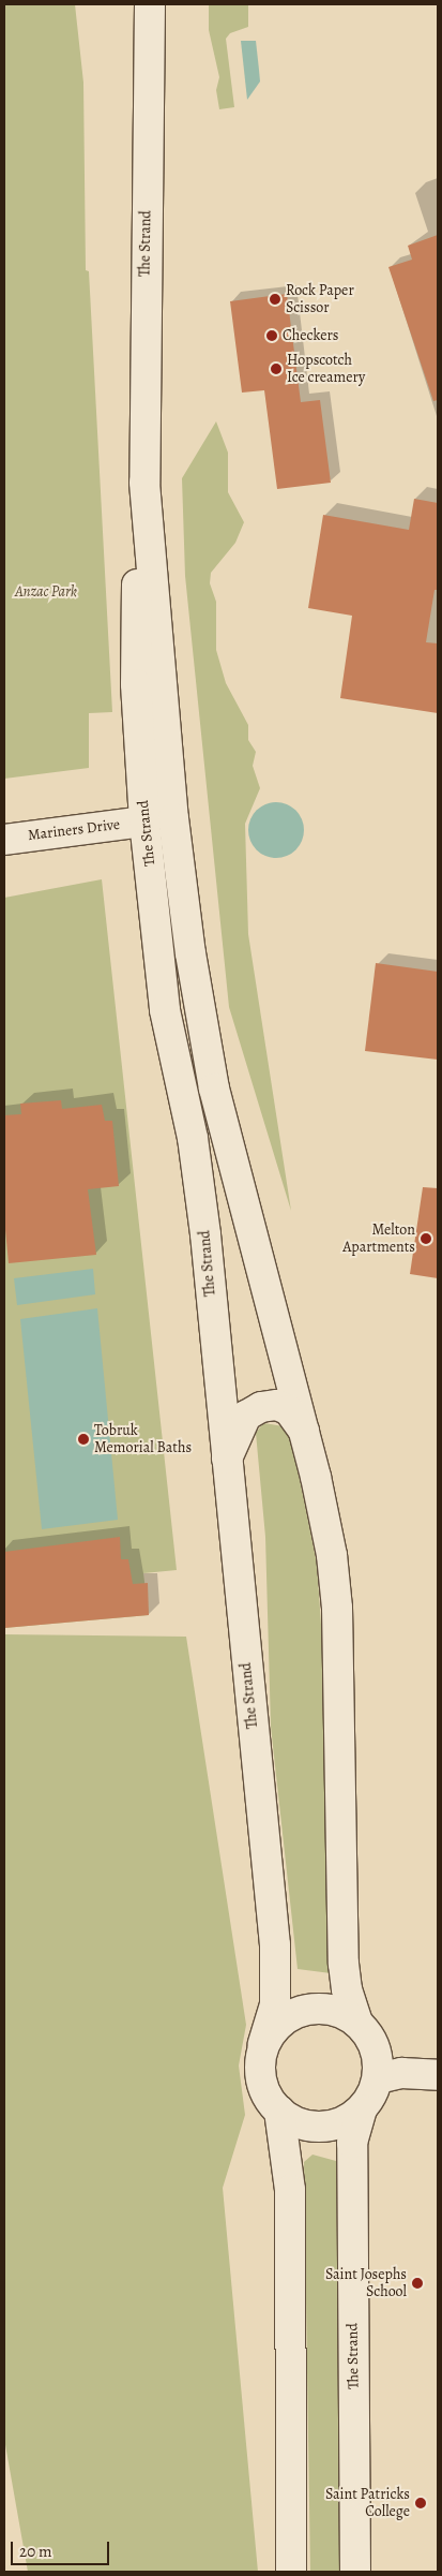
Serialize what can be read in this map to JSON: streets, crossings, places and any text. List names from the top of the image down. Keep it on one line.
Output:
{"streets":{"street":["The Strand","Mariners Drive"]},"crossings":[["The Strand","Mariners Drive"]],"parks":["Anzac Park"],"places":["Rock Paper Scissor","Checkers","Hopscotch Ice creamery","Melton Apartments","Tobruk Memorial Baths","Saint Josephs School","Saint Patricks College"],"scale_bar":"20 m"}
